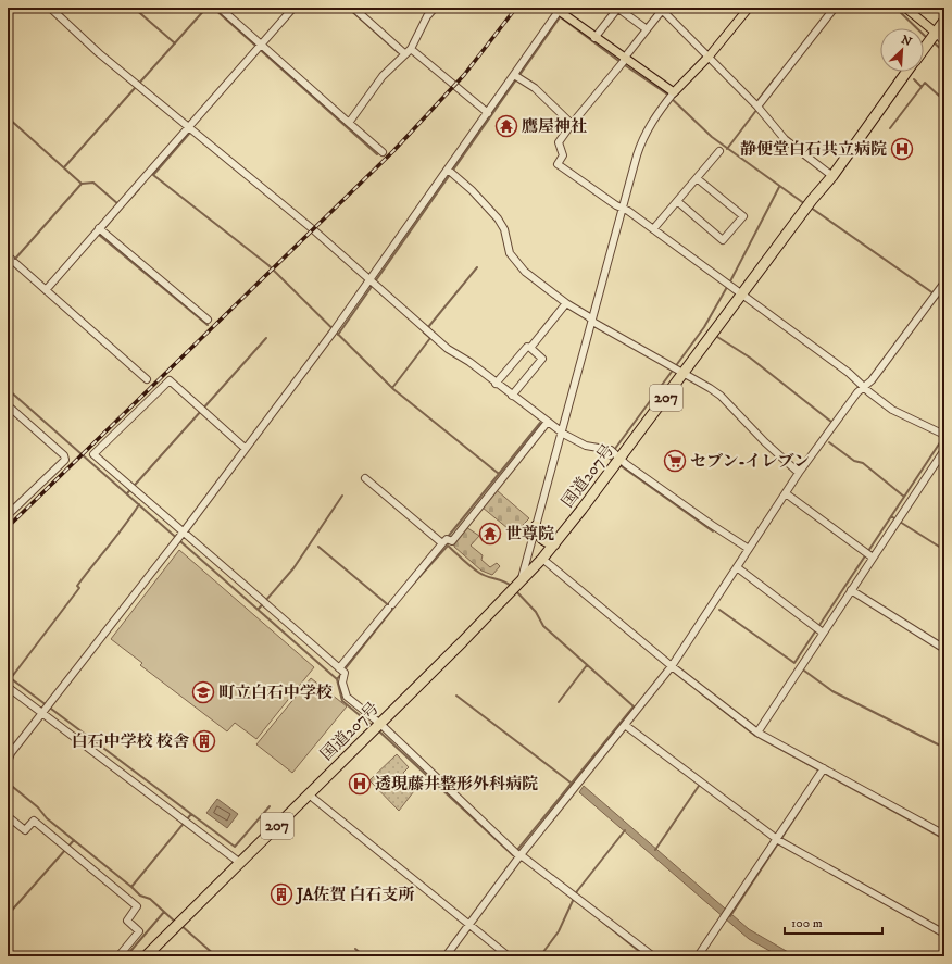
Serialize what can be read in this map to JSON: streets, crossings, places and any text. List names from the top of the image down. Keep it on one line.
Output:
{"streets":{"highway":["207","国道207号"]},"places":{"temple":["鷹屋神社","世尊院"],"hospital":["静便堂白石共立病院","透現藤井整形外科病院"],"supermarket":["セブン-イレブン"],"school or university":["町立白石中学校"],"building":["白石中学校 校舎","JA佐賀 白石支所"]},"scale_bar":"100 m","north":"top right"}
